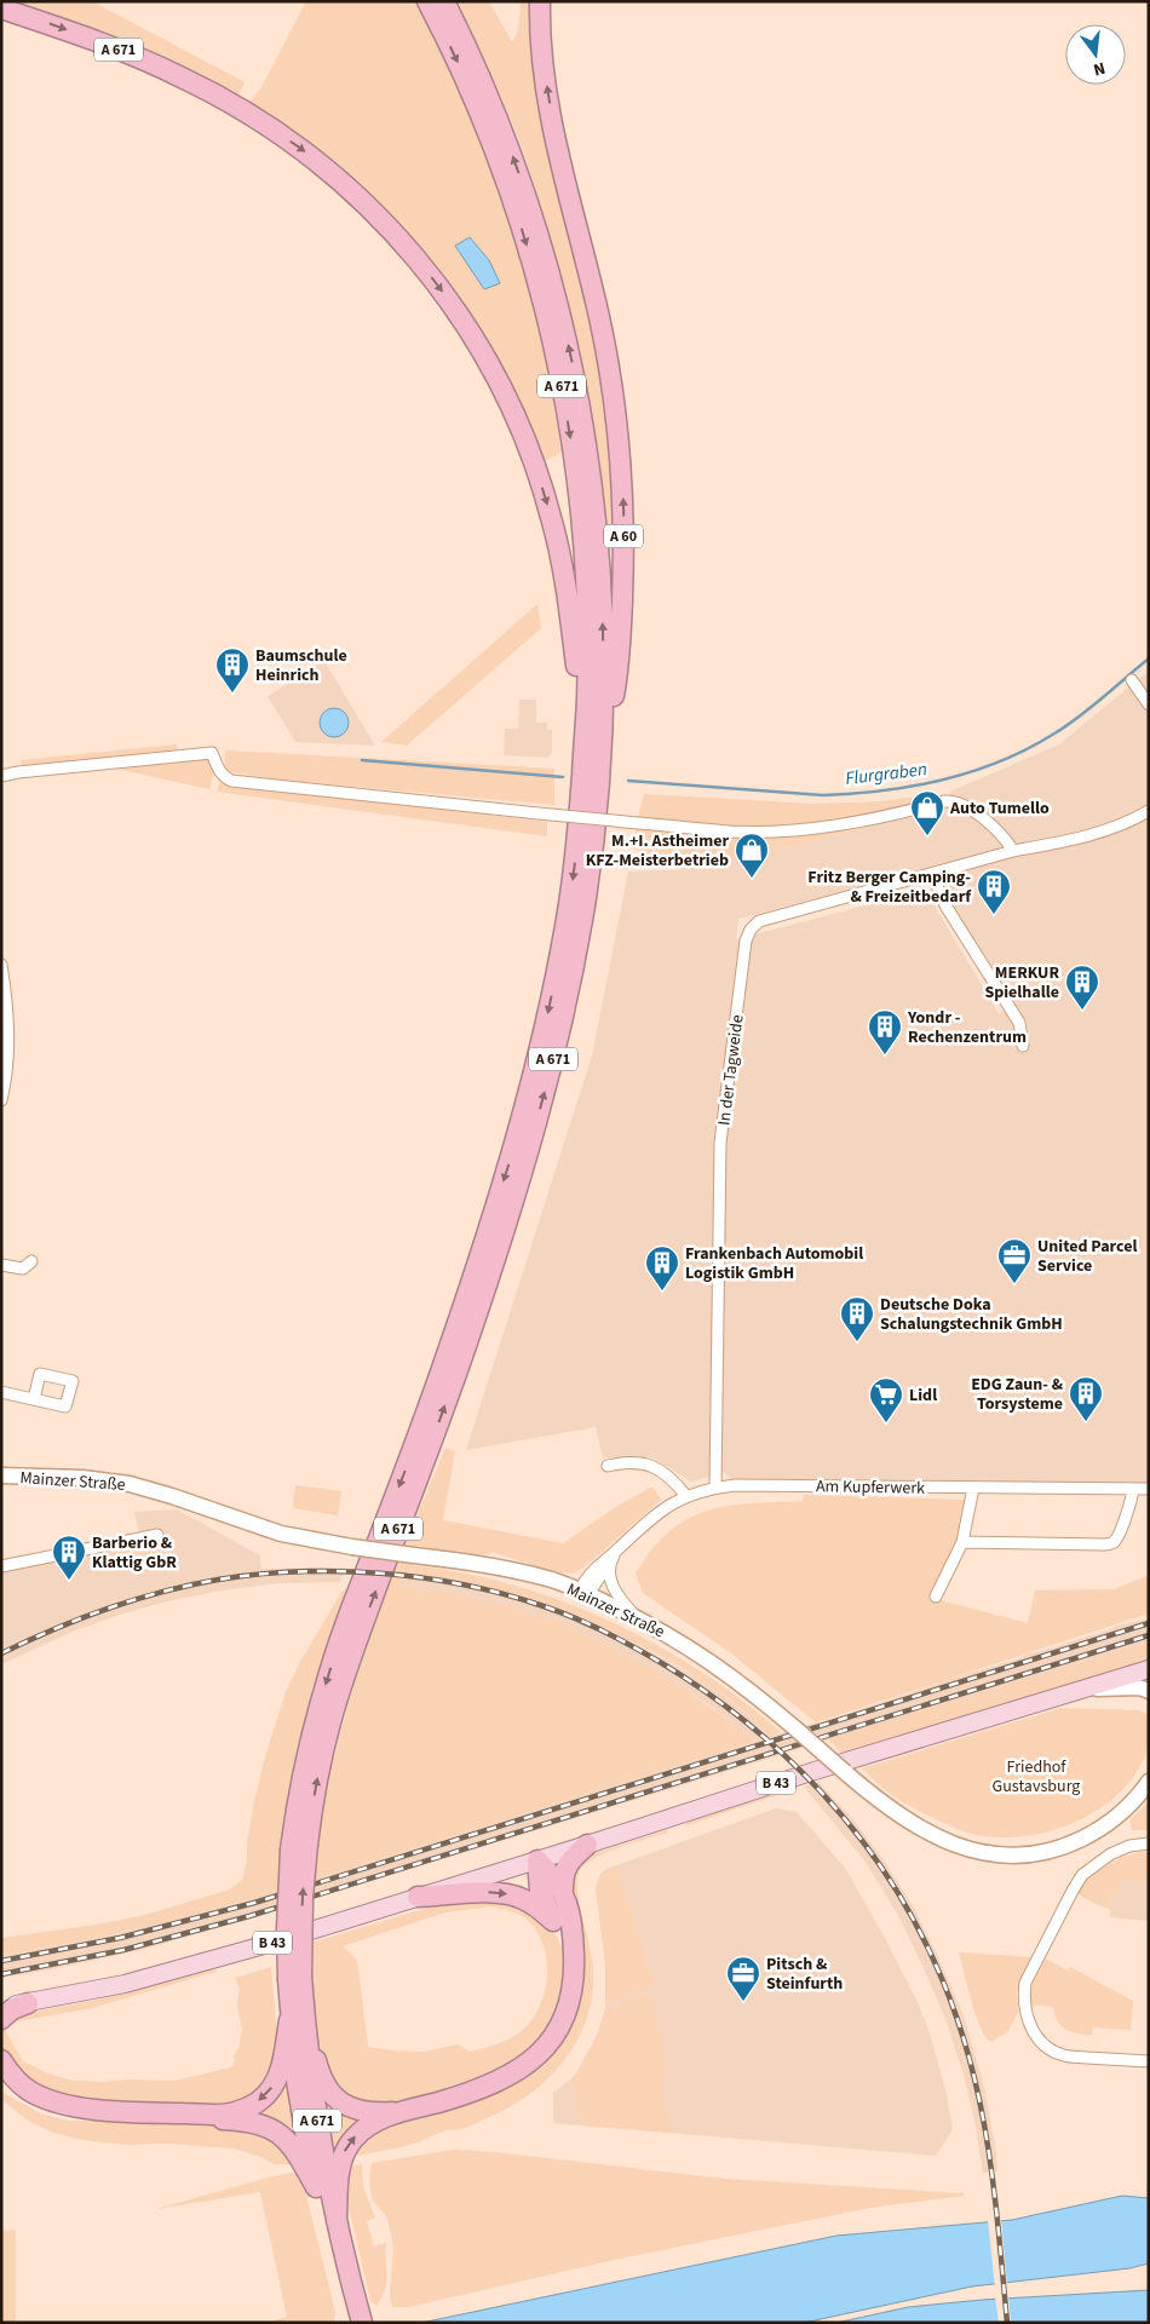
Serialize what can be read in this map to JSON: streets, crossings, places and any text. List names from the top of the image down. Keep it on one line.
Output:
{"streets":{"highway":["A 671","A 60"],"main road":["Mainzer Straße","B 43"],"street":["In der Tagweide","Am Kupferwerk"]},"crossings":[["A 671","A 60"],["In der Tagweide","Am Kupferwerk"],["Mainzer Straße","Am Kupferwerk"]],"water":["Flurgraben"],"parks":["Friedhof Gustavsburg"],"places":{"building":["Baumschule Heinrich","Fritz Berger Camping- & Freizeitbedarf","MERKUR Spielhalle","Yondr - Rechenzentrum","Frankenbach Automobil Logistik GmbH","Deutsche Doka Schalungstechnik GmbH","EDG Zaun- & Torsysteme","Barberio & Klattig GbR"],"shop":["Auto Tumello","M.+I. Astheimer KFZ-Meisterbetrieb"],"office":["United Parcel Service","Pitsch & Steinfurth"],"supermarket":["Lidl"]},"north":"bottom"}
